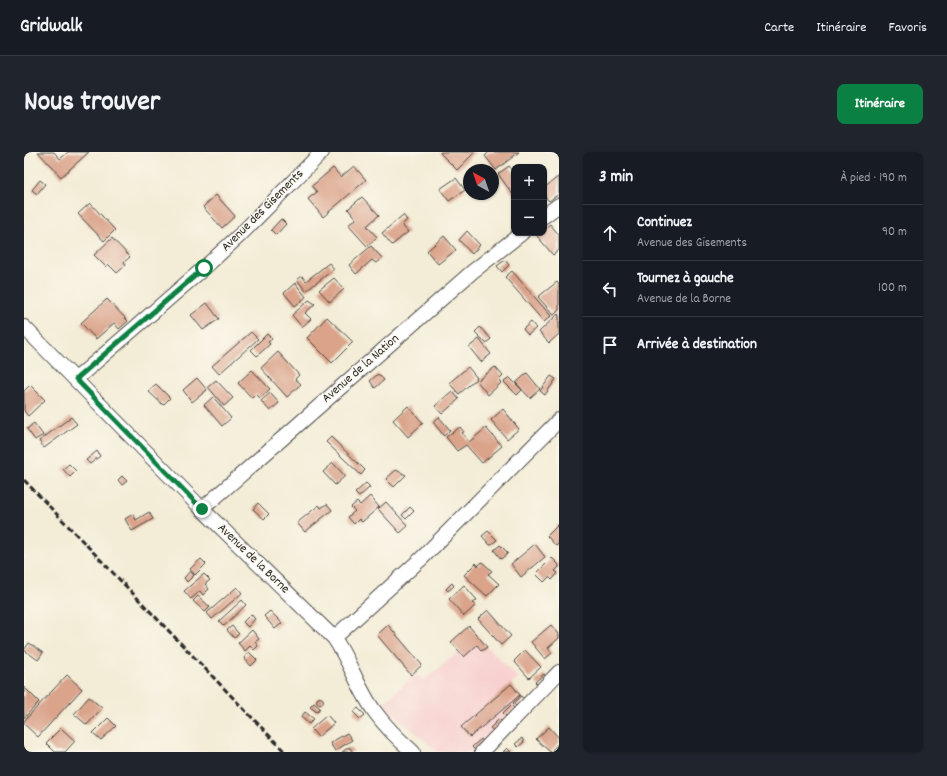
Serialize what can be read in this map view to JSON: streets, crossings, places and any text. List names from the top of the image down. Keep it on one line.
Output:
{"streets":{"street":["Avenue des Gisements","Avenue de la Nation","Avenue de la Borne"]},"crossings":[["Avenue des Gisements","Avenue de la Borne"],["Avenue de la Nation","Avenue de la Borne"]],"north":"top left","page":{"header":"Gridwalk","nav":["Carte","Itinéraire","Favoris"],"title":"Nous trouver","buttons":"Itinéraire","heading":["3 min","À pied · 190 m"],"map_buttons":["+","−"],"list":[["Continuez","Avenue des Gisements","90 m"],["Tournez à gauche","Avenue de la Borne","100 m"],"Arrivée à destination"]}}
